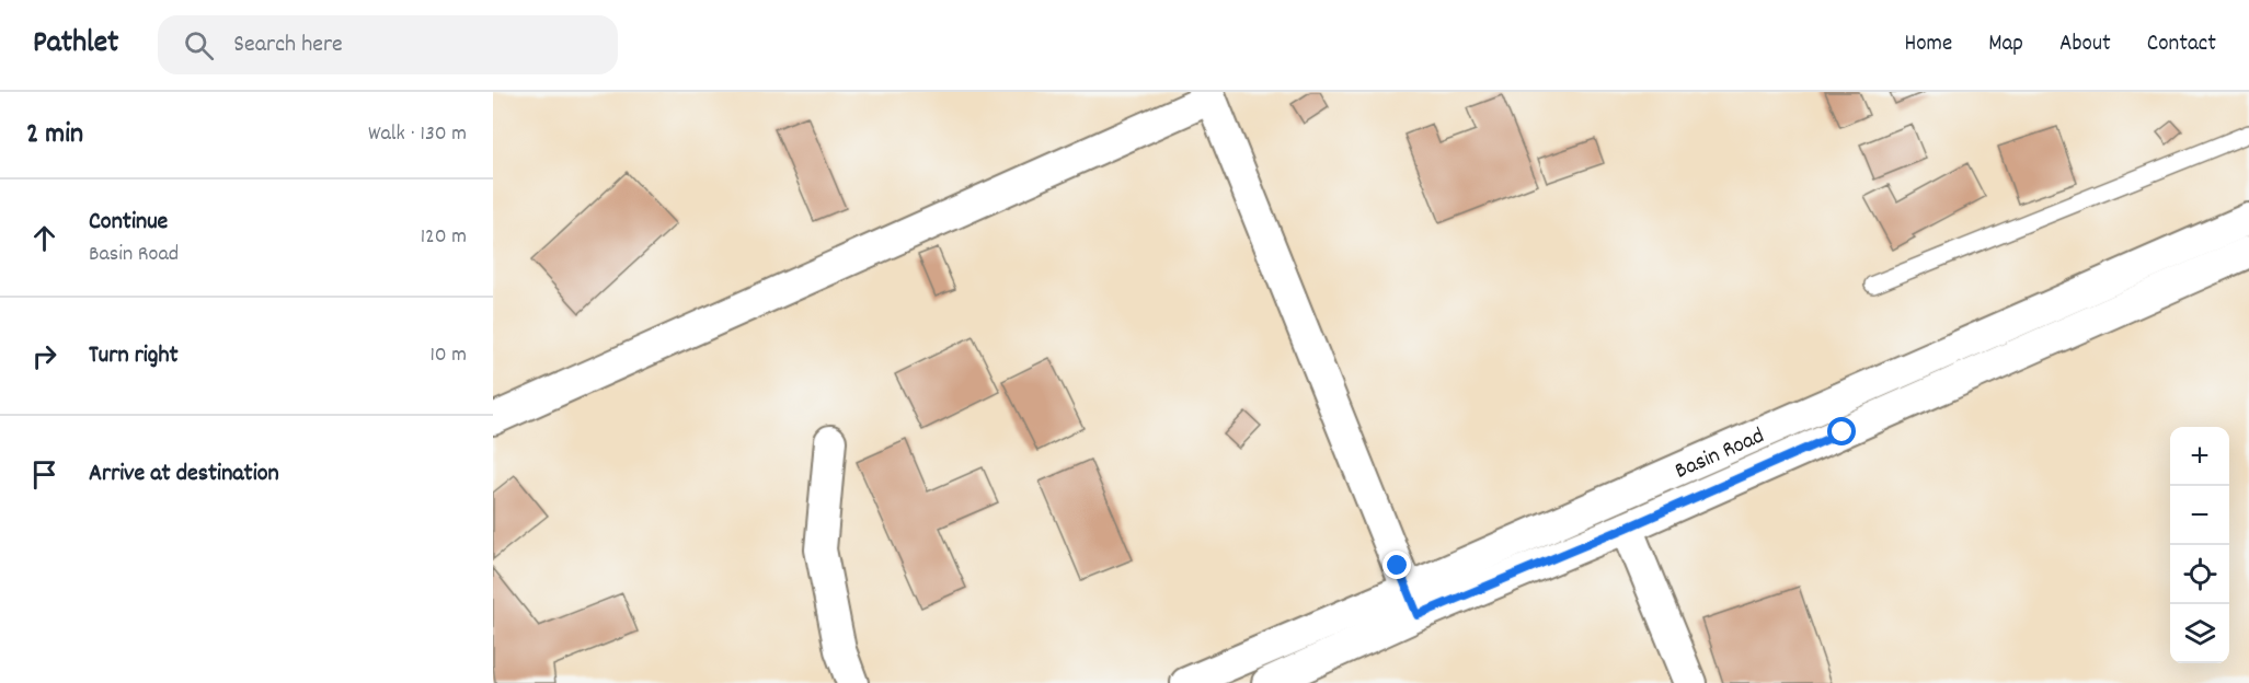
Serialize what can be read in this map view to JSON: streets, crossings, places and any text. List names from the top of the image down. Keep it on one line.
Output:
{"streets":{"street":["Basin Road"]},"page":{"header":"Pathlet","search":"Search here","nav":["Home","Map","About","Contact"],"heading":["2 min","Walk · 130 m"],"list":[["Continue","Basin Road","120 m"],["Turn right","10 m"],"Arrive at destination"],"map_buttons":["+","−"]}}
